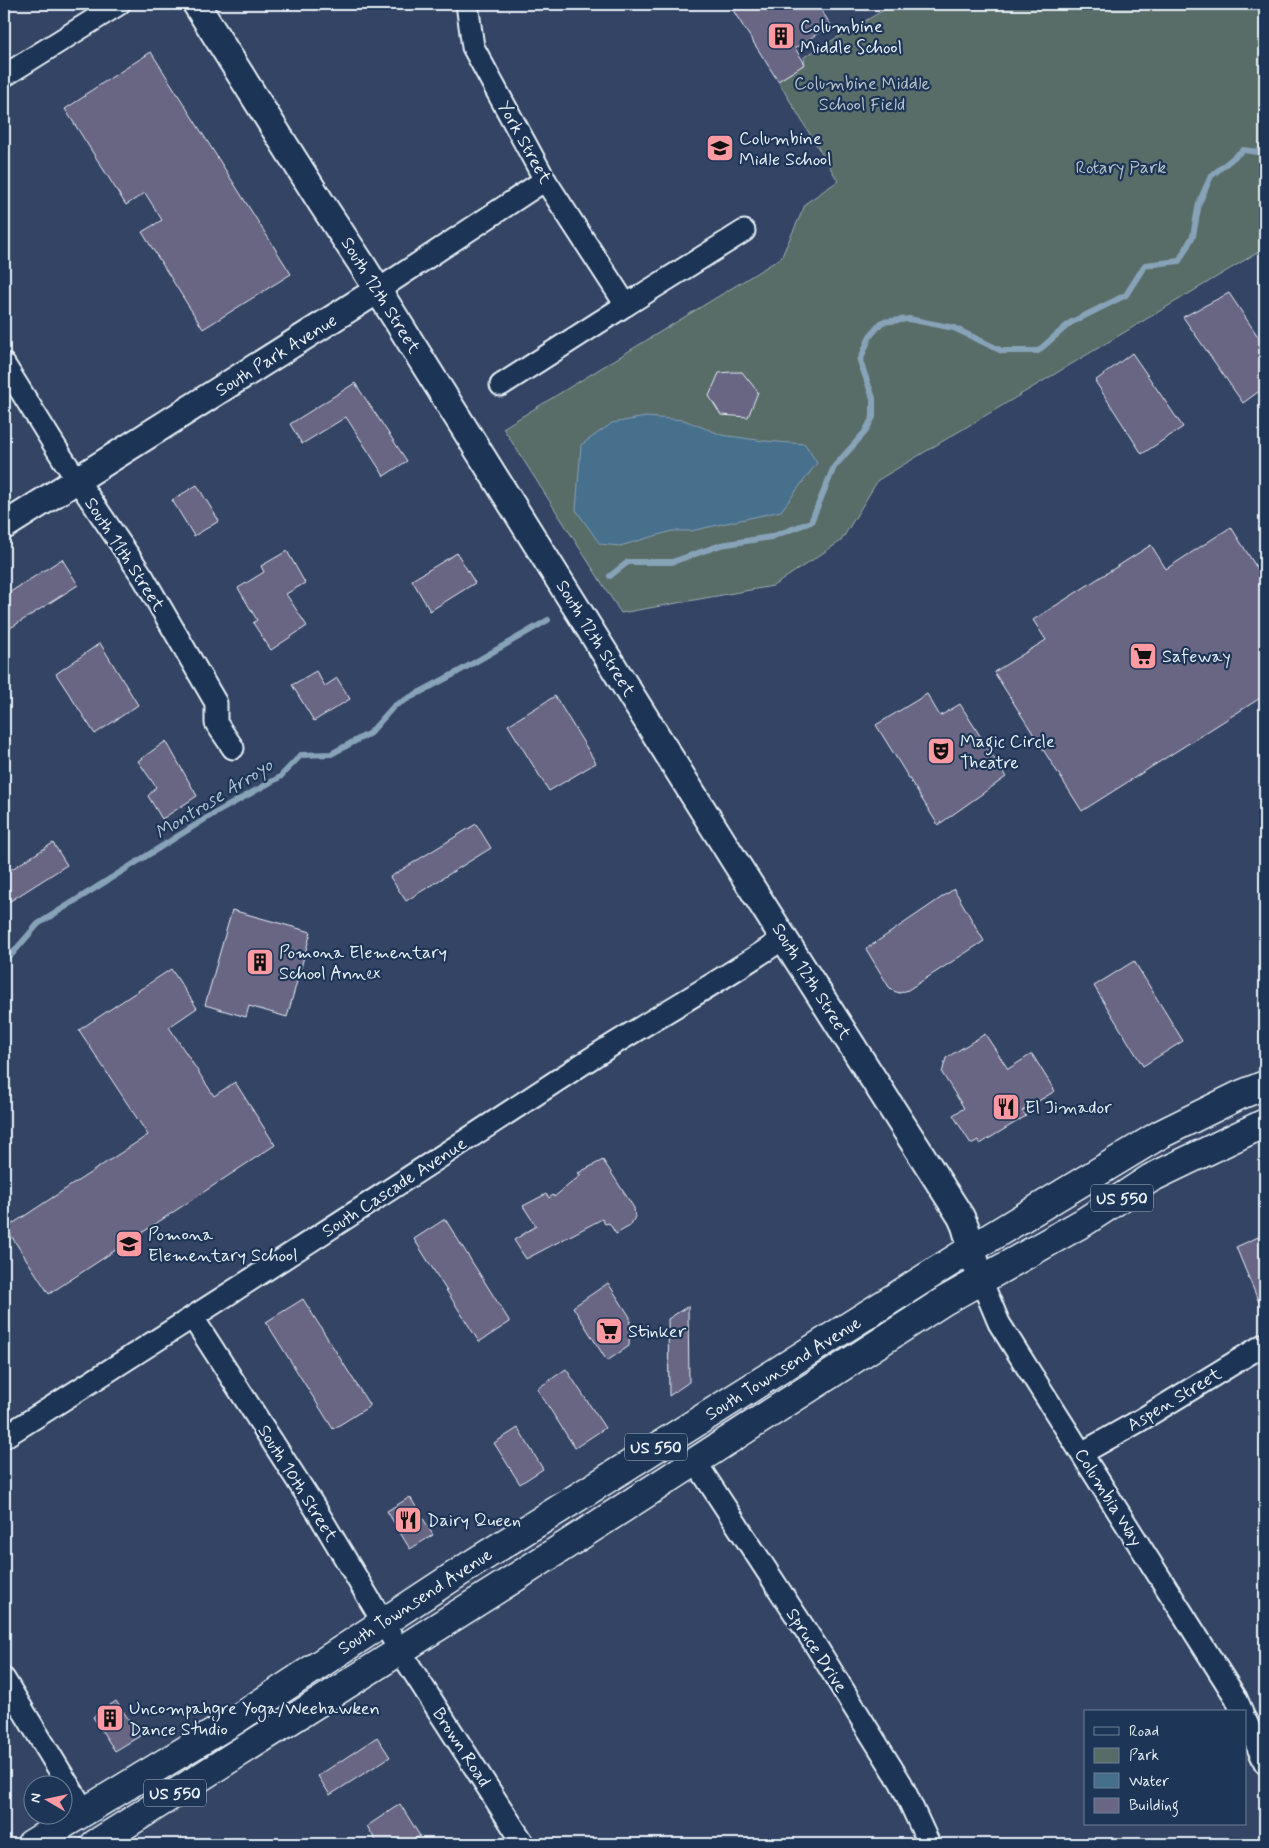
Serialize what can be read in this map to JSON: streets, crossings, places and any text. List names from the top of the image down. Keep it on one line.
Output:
{"streets":{"highway":["US 550","South Townsend Avenue"],"street":["York Street","South 12th Street","South Park Avenue","South 11th Street","South Cascade Avenue","Aspen Street","South 10th Street","Columbia Way","Spruce Drive","Brown Road"]},"crossings":[["York Street","South Park Avenue"],["South 12th Street","South Park Avenue"],["South 12th Street","South Cascade Avenue"],["South 12th Street","South Townsend Avenue"],["South 12th Street","Columbia Way"],["South Park Avenue","South 11th Street"],["South Cascade Avenue","South 10th Street"],["South Townsend Avenue","South 10th Street"],["South Townsend Avenue","Columbia Way"],["South Townsend Avenue","Spruce Drive"],["South Townsend Avenue","Brown Road"],["Aspen Street","Columbia Way"],["South 10th Street","Brown Road"]],"water":["Montrose Arroyo"],"parks":["Columbine Middle School Field","Rotary Park"],"places":{"building":["Columbine Middle School","Pomona Elementary School Annex","Uncompahgre Yoga/Weehawken Dance Studio"],"school or university":["Columbine Midle School","Pomona Elementary School"],"supermarket":["Safeway","Stinker"],"theatre":["Magic Circle Theatre"],"restaurant":["El Jimador","Dairy Queen"]},"legend":["Road","Park","Water","Building"],"north":"left"}
